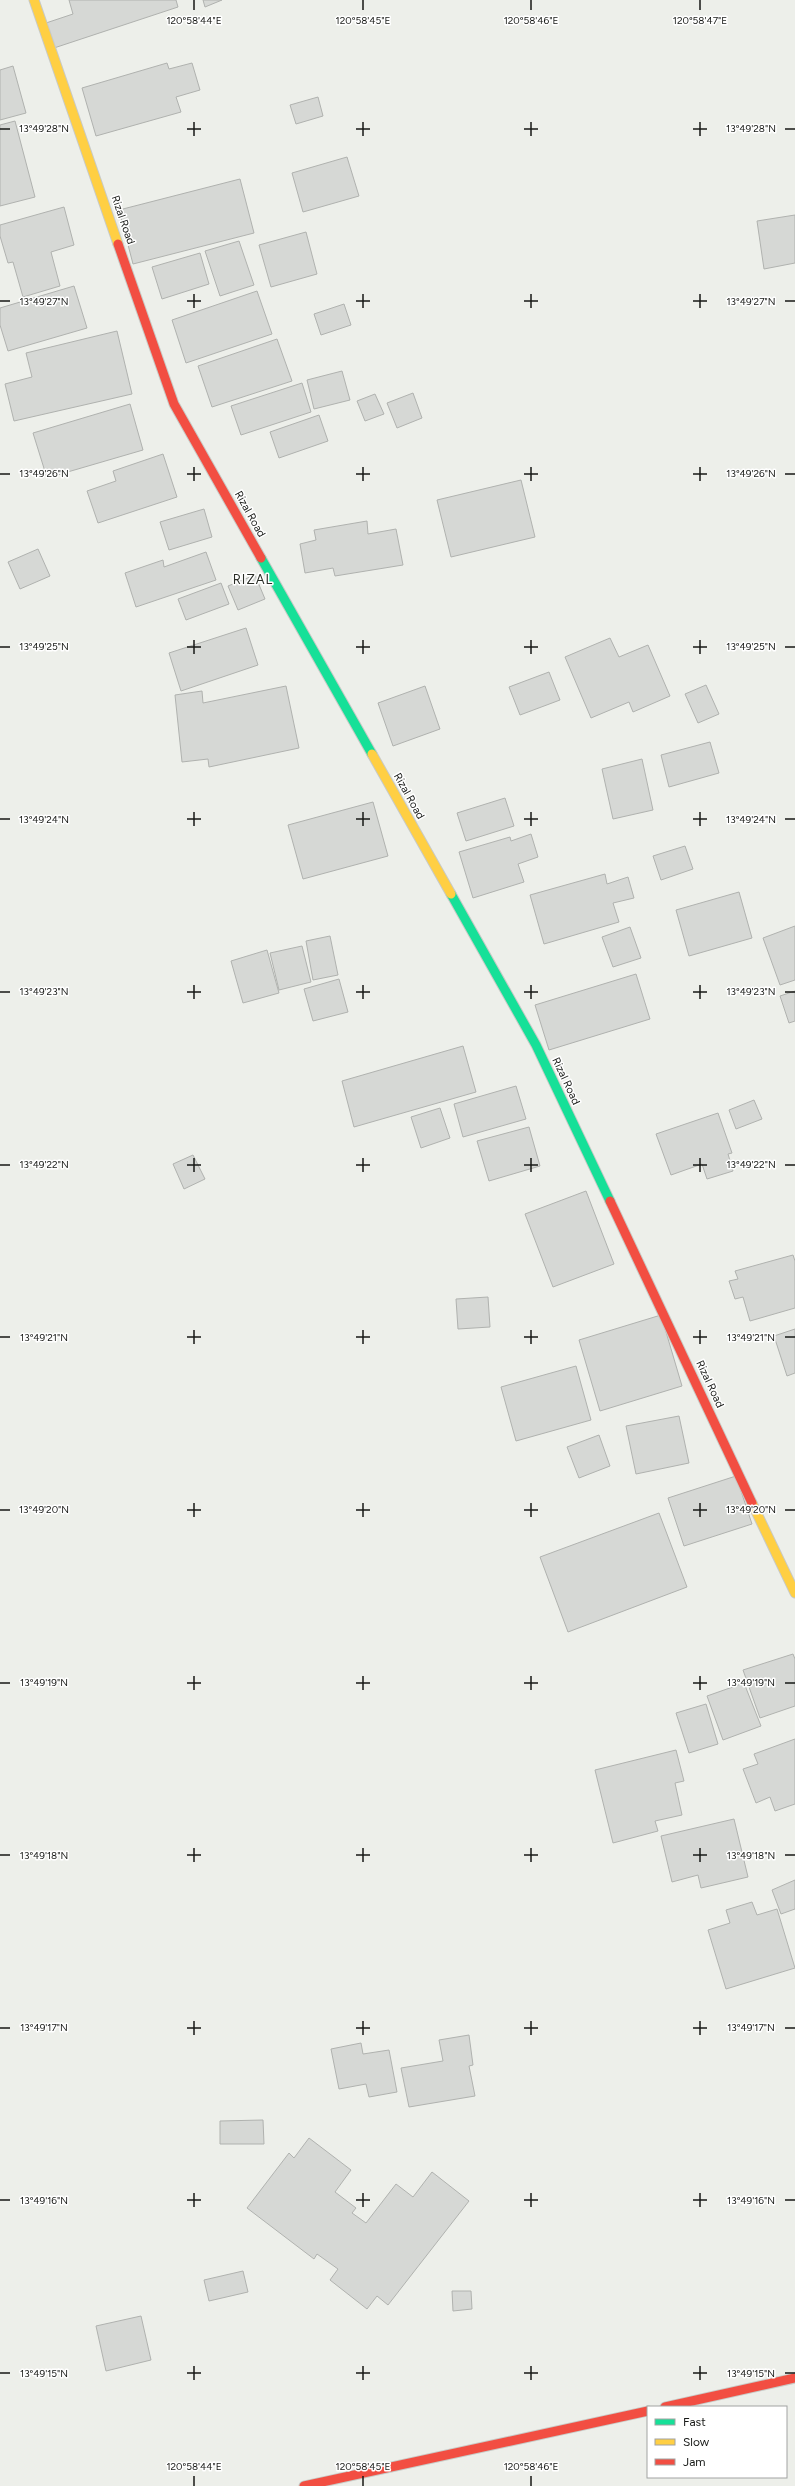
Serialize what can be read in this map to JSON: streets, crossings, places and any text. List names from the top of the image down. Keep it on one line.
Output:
{"streets":{"street":["Rizal Road"]},"districts":["RIZAL"],"legend":["Fast","Slow","Jam"],"coordinates":["120°58'44\"E","120°58'45\"E","120°58'46\"E","120°58'47\"E","13°49'28\"N","13°49'27\"N","13°49'26\"N","13°49'25\"N","13°49'24\"N","13°49'23\"N","13°49'22\"N","13°49'21\"N","13°49'20\"N","13°49'19\"N","13°49'18\"N","13°49'17\"N","13°49'16\"N","13°49'15\"N"]}
